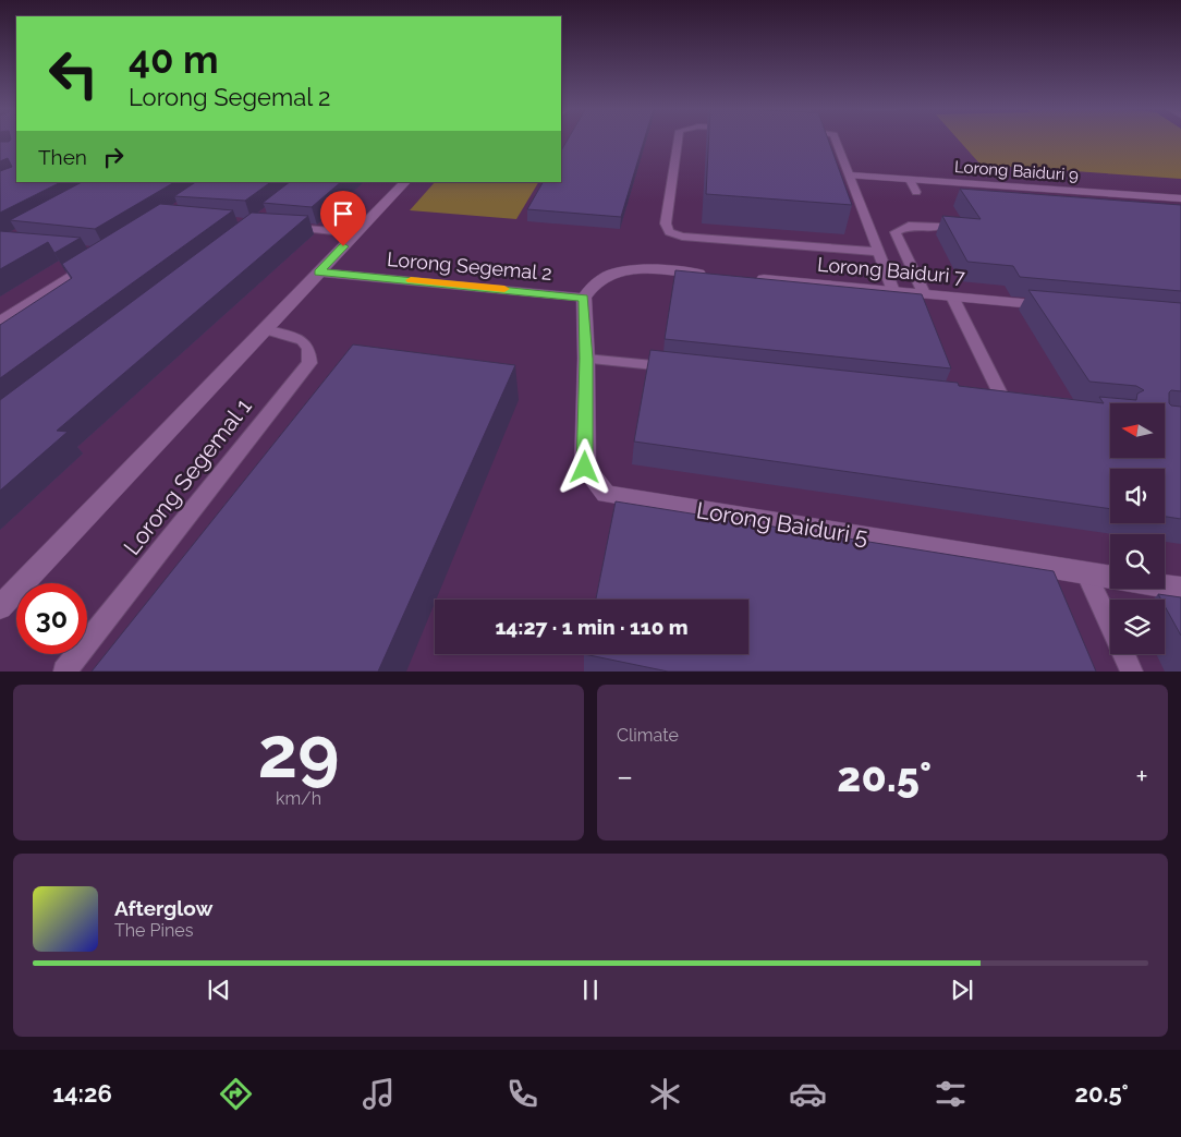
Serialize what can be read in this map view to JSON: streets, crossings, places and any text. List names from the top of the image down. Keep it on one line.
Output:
{"streets":{"street":["Lorong Baiduri 9","Lorong Segemal 2","Lorong Baiduri 7","Lorong Segemal 1","Lorong Baiduri 5"]},"crossings":[["Lorong Segemal 2","Lorong Segemal 1"],["Lorong Segemal 2","Lorong Baiduri 5"]],"north":"left","page":{"turn":["40 m","Lorong Segemal 2"],"then":"Then","limit":"30","trip":"14:27 · 1 min · 110 m","tile":[["29","km/h"],"Climate"],"heat":["−","20.5°","+"],"song":["Afterglow","The Pines"],"tabs":["14:26","20.5°"]}}
